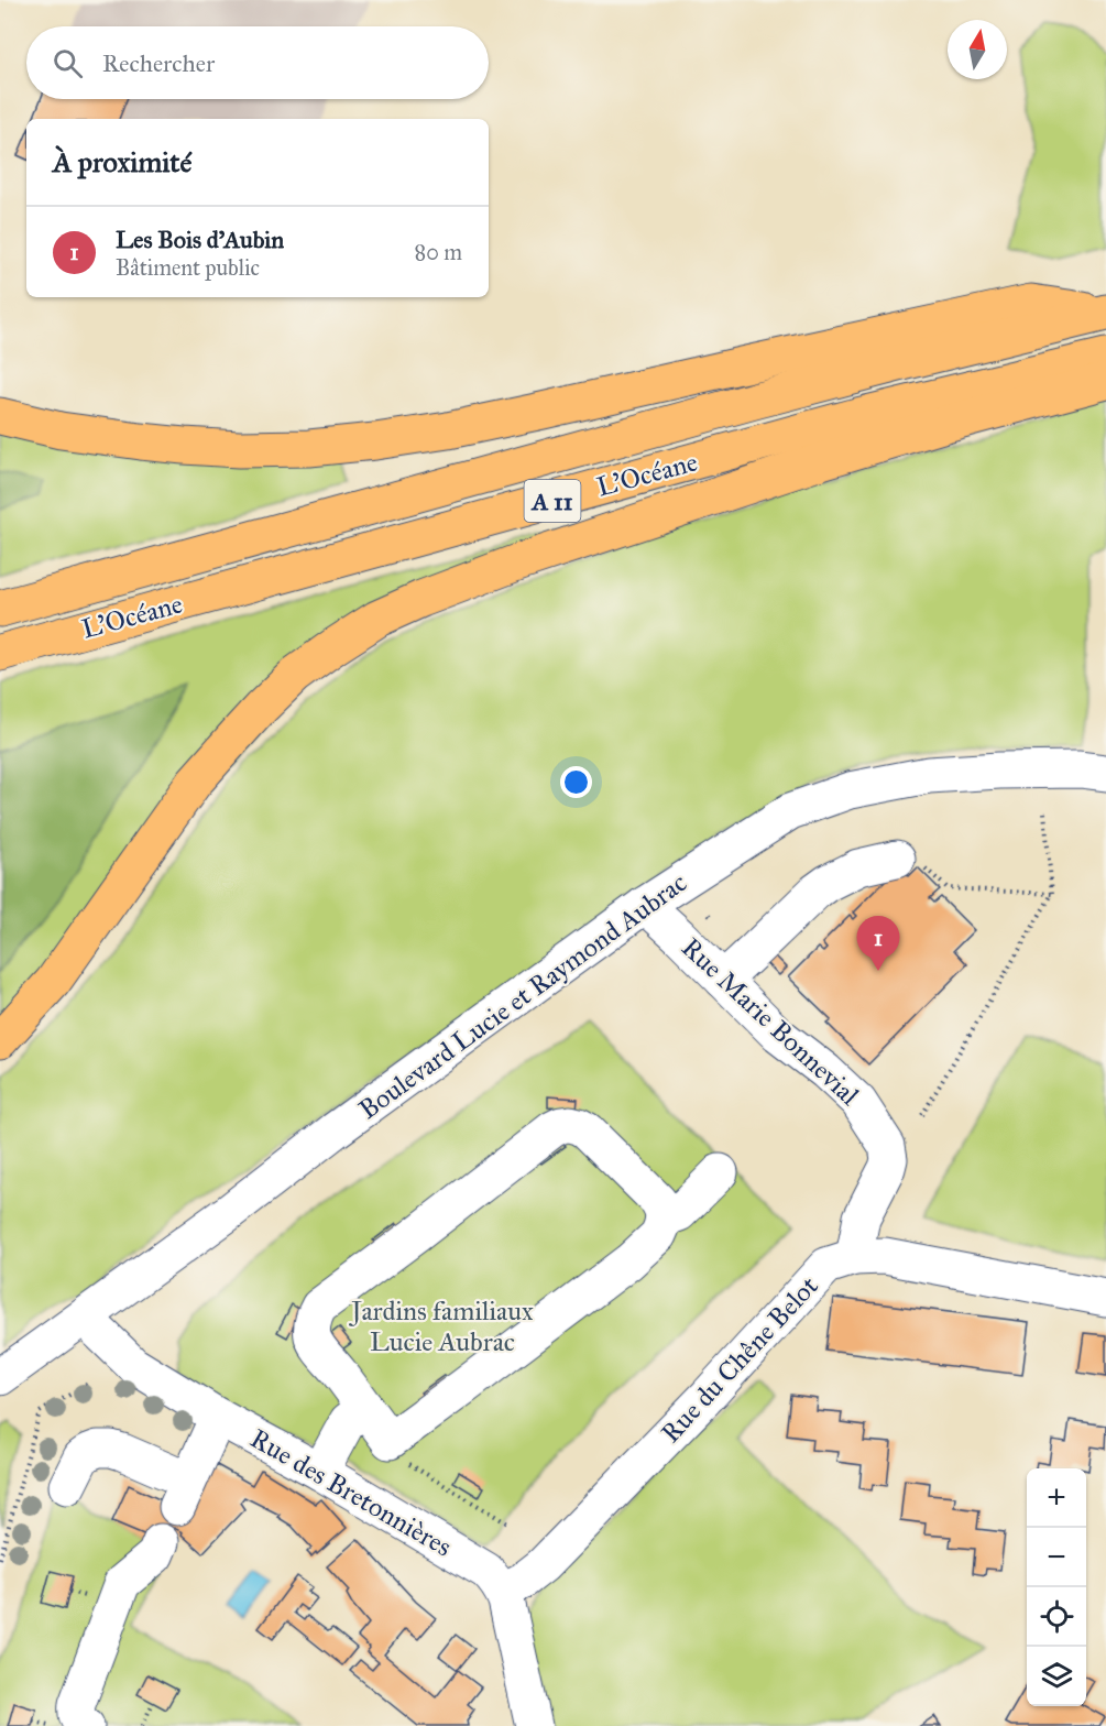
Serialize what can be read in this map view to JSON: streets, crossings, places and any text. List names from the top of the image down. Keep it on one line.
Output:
{"streets":{"highway":["L’Océane","A 11"],"street":["Boulevard Lucie et Raymond Aubrac","Rue Marie Bonnevial","Rue du Chêne Belot","Rue des Bretonnières"]},"crossings":[["Boulevard Lucie et Raymond Aubrac","Rue Marie Bonnevial"],["Boulevard Lucie et Raymond Aubrac","Rue des Bretonnières"],["Rue Marie Bonnevial","Rue du Chêne Belot"],["Rue du Chêne Belot","Rue des Bretonnières"]],"parks":["Jardins familiaux Lucie Aubrac"],"north":"top","page":{"search":"Rechercher","heading":"À proximité","list":[{"mark":"1","name":"Les Bois d’Aubin","note":"Bâtiment public","value":"80 m"}],"pins":"1","map_buttons":["+","−"]}}
